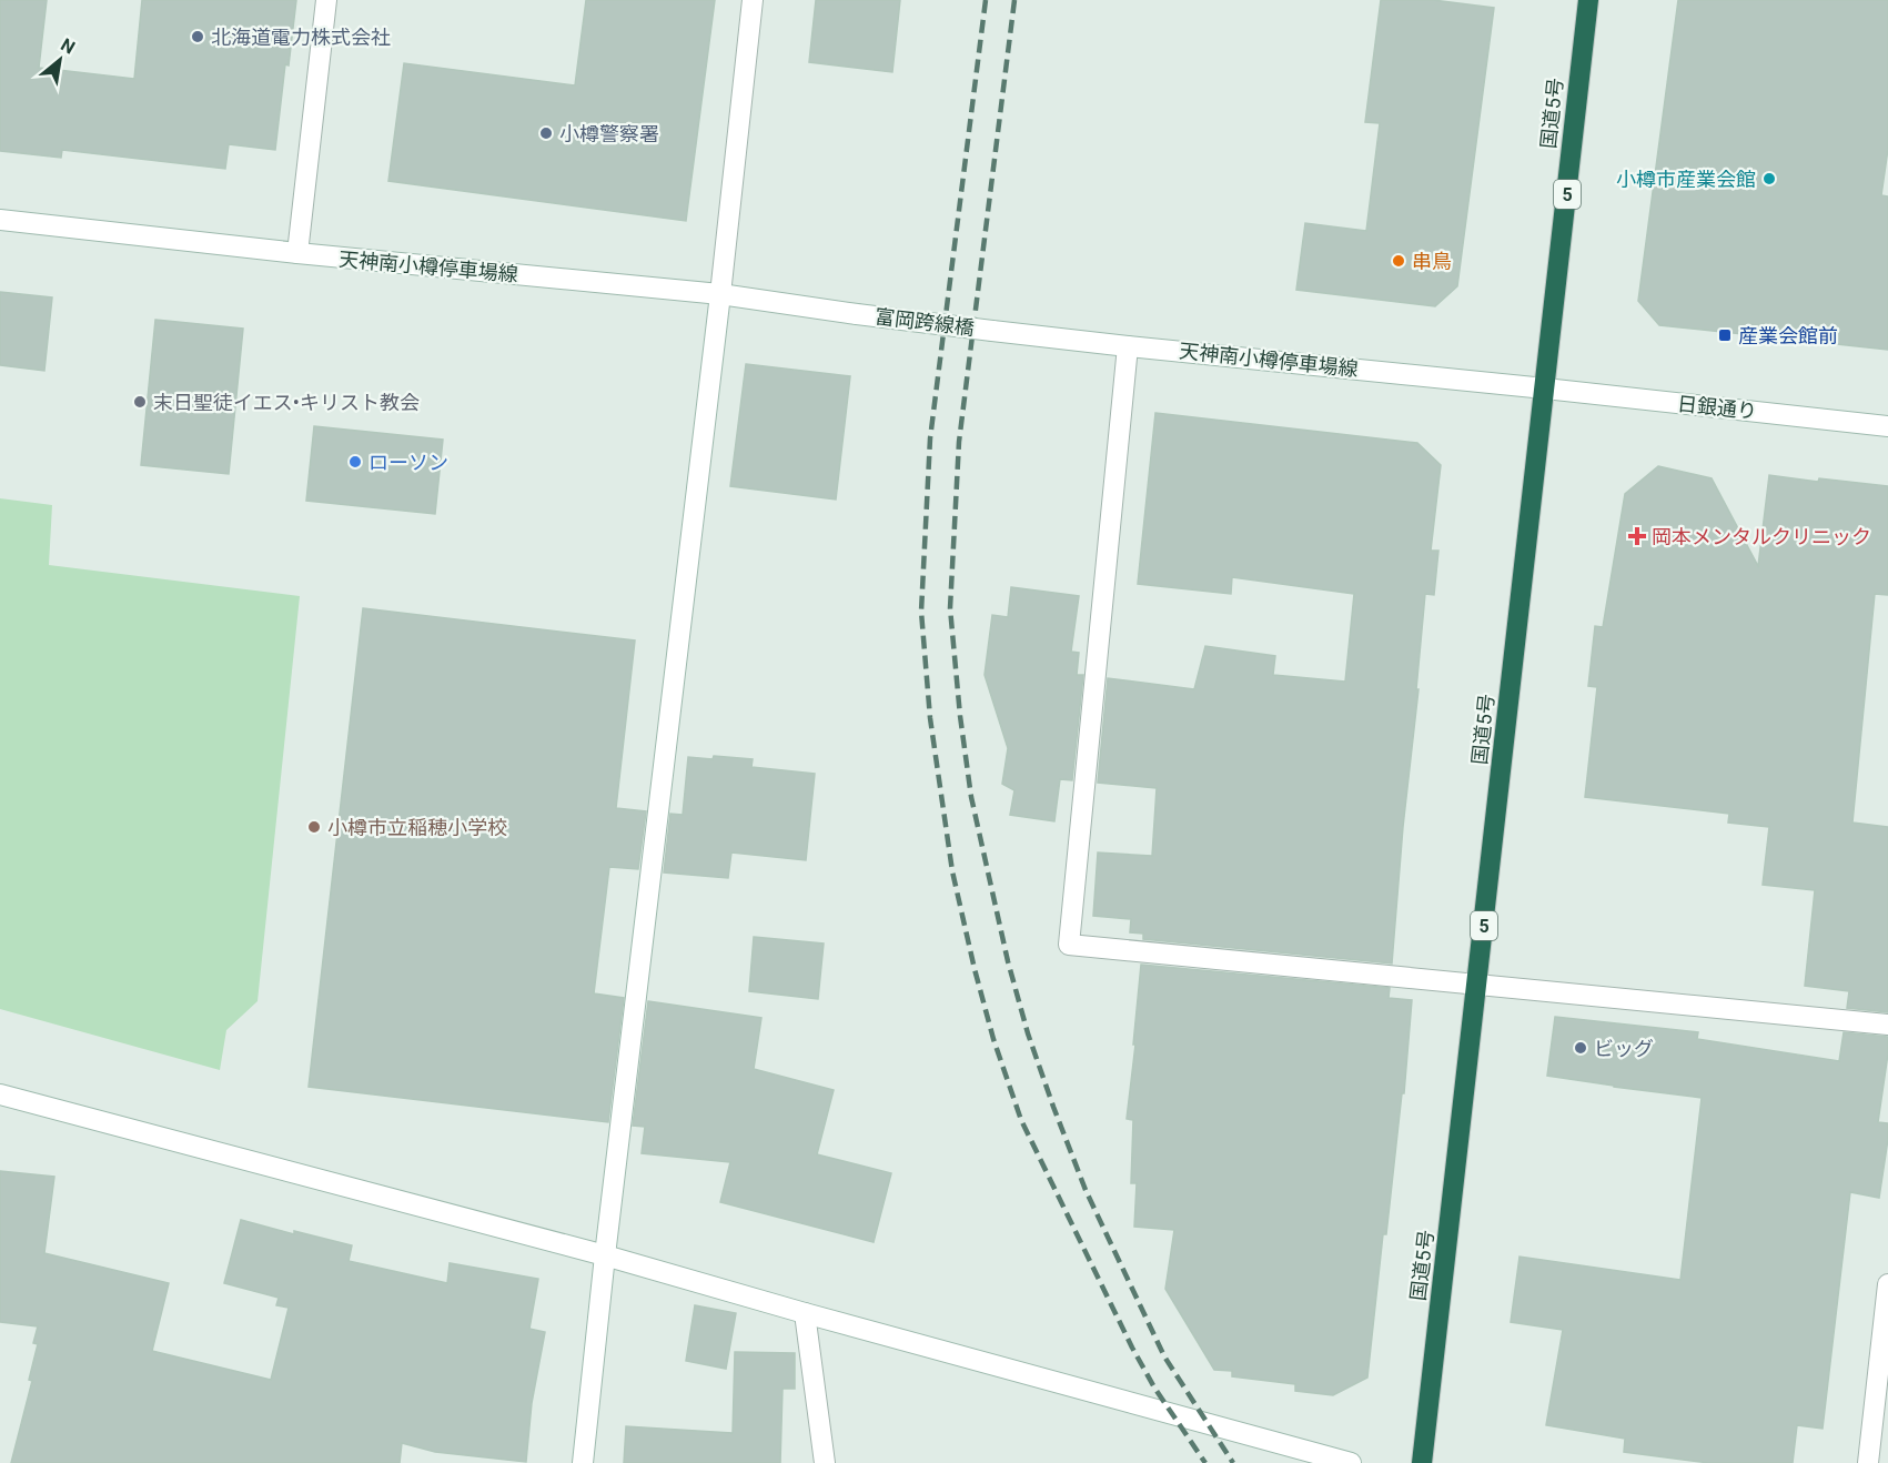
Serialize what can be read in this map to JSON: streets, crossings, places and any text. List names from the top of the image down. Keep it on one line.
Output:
{"streets":{"highway":["国道5号","5"],"street":["天神南小樽停車場線","富岡跨線橋","日銀通り"]},"crossings":[["国道5号","天神南小樽停車場線"],["国道5号","日銀通り"],["天神南小樽停車場線","富岡跨線橋"],["天神南小樽停車場線","日銀通り"]],"places":{"other":["北海道電力株式会社","小樽警察署","小樽市産業会館","串鳥","末日聖徒イエス•キリスト教会","ローソン","小樽市立稲穂小学校","ビッグ"],"transit":["産業会館前"],"health":["岡本メンタルクリニック"]},"north":"top right"}
